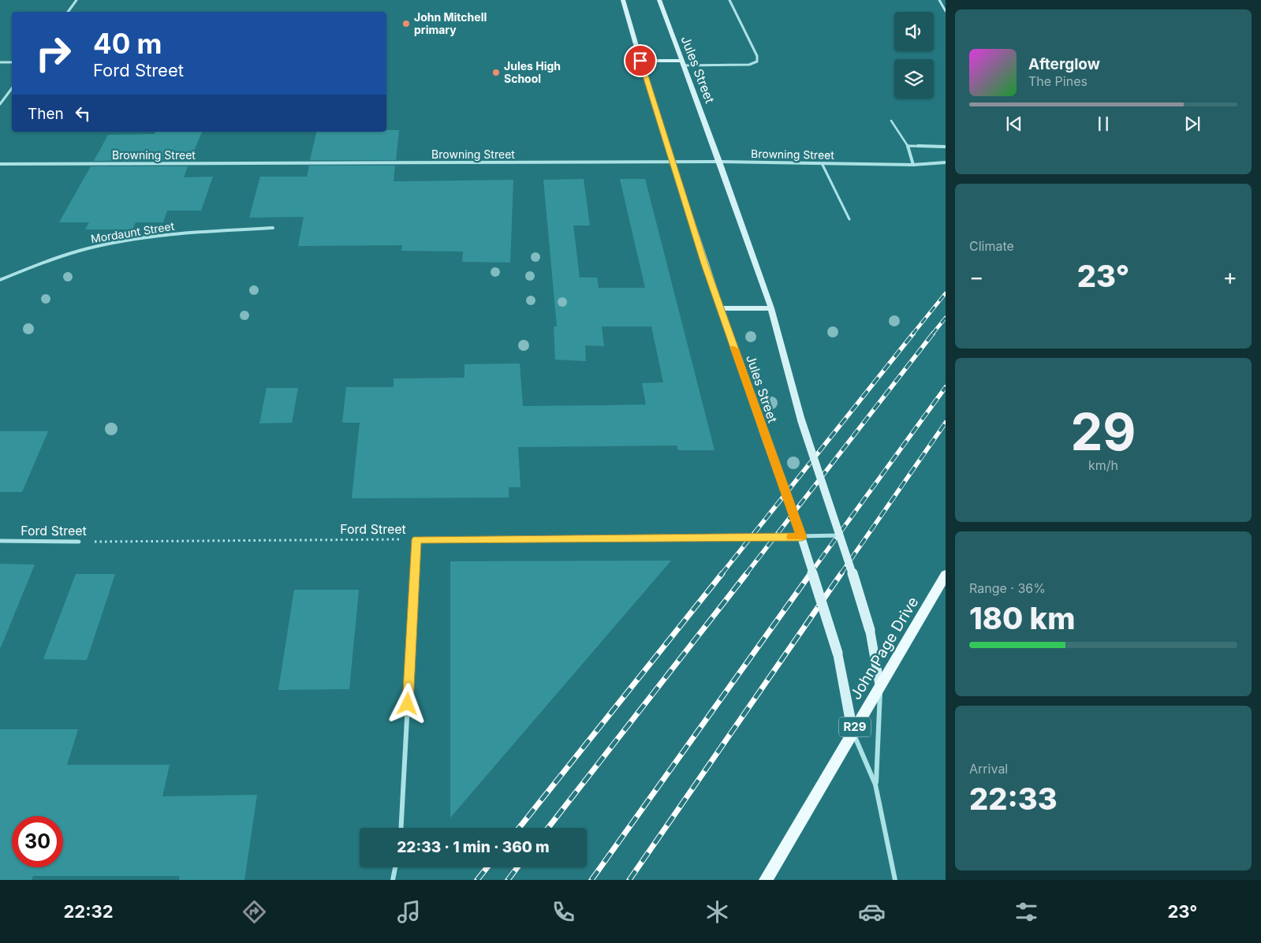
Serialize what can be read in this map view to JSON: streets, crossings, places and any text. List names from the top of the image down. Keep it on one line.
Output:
{"streets":{"main road":["Jules Street","John Page Drive","R29"],"street":["Browning Street","Mordaunt Street","Ford Street"]},"crossings":[["Jules Street","Browning Street"],["Jules Street","Ford Street"],["Jules Street","John Page Drive"]],"places":["John Mitchell primary","Jules High School"],"page":{"turn":["40 m","Ford Street"],"song":["Afterglow","The Pines"],"then":"Then","tile":["Climate",["29","km/h"],["Range · 36%","180 km"],["Arrival","22:33"]],"heat":["−","23°","+"],"limit":"30","trip":"22:33 · 1 min · 360 m","tabs":["22:32","23°"]}}
